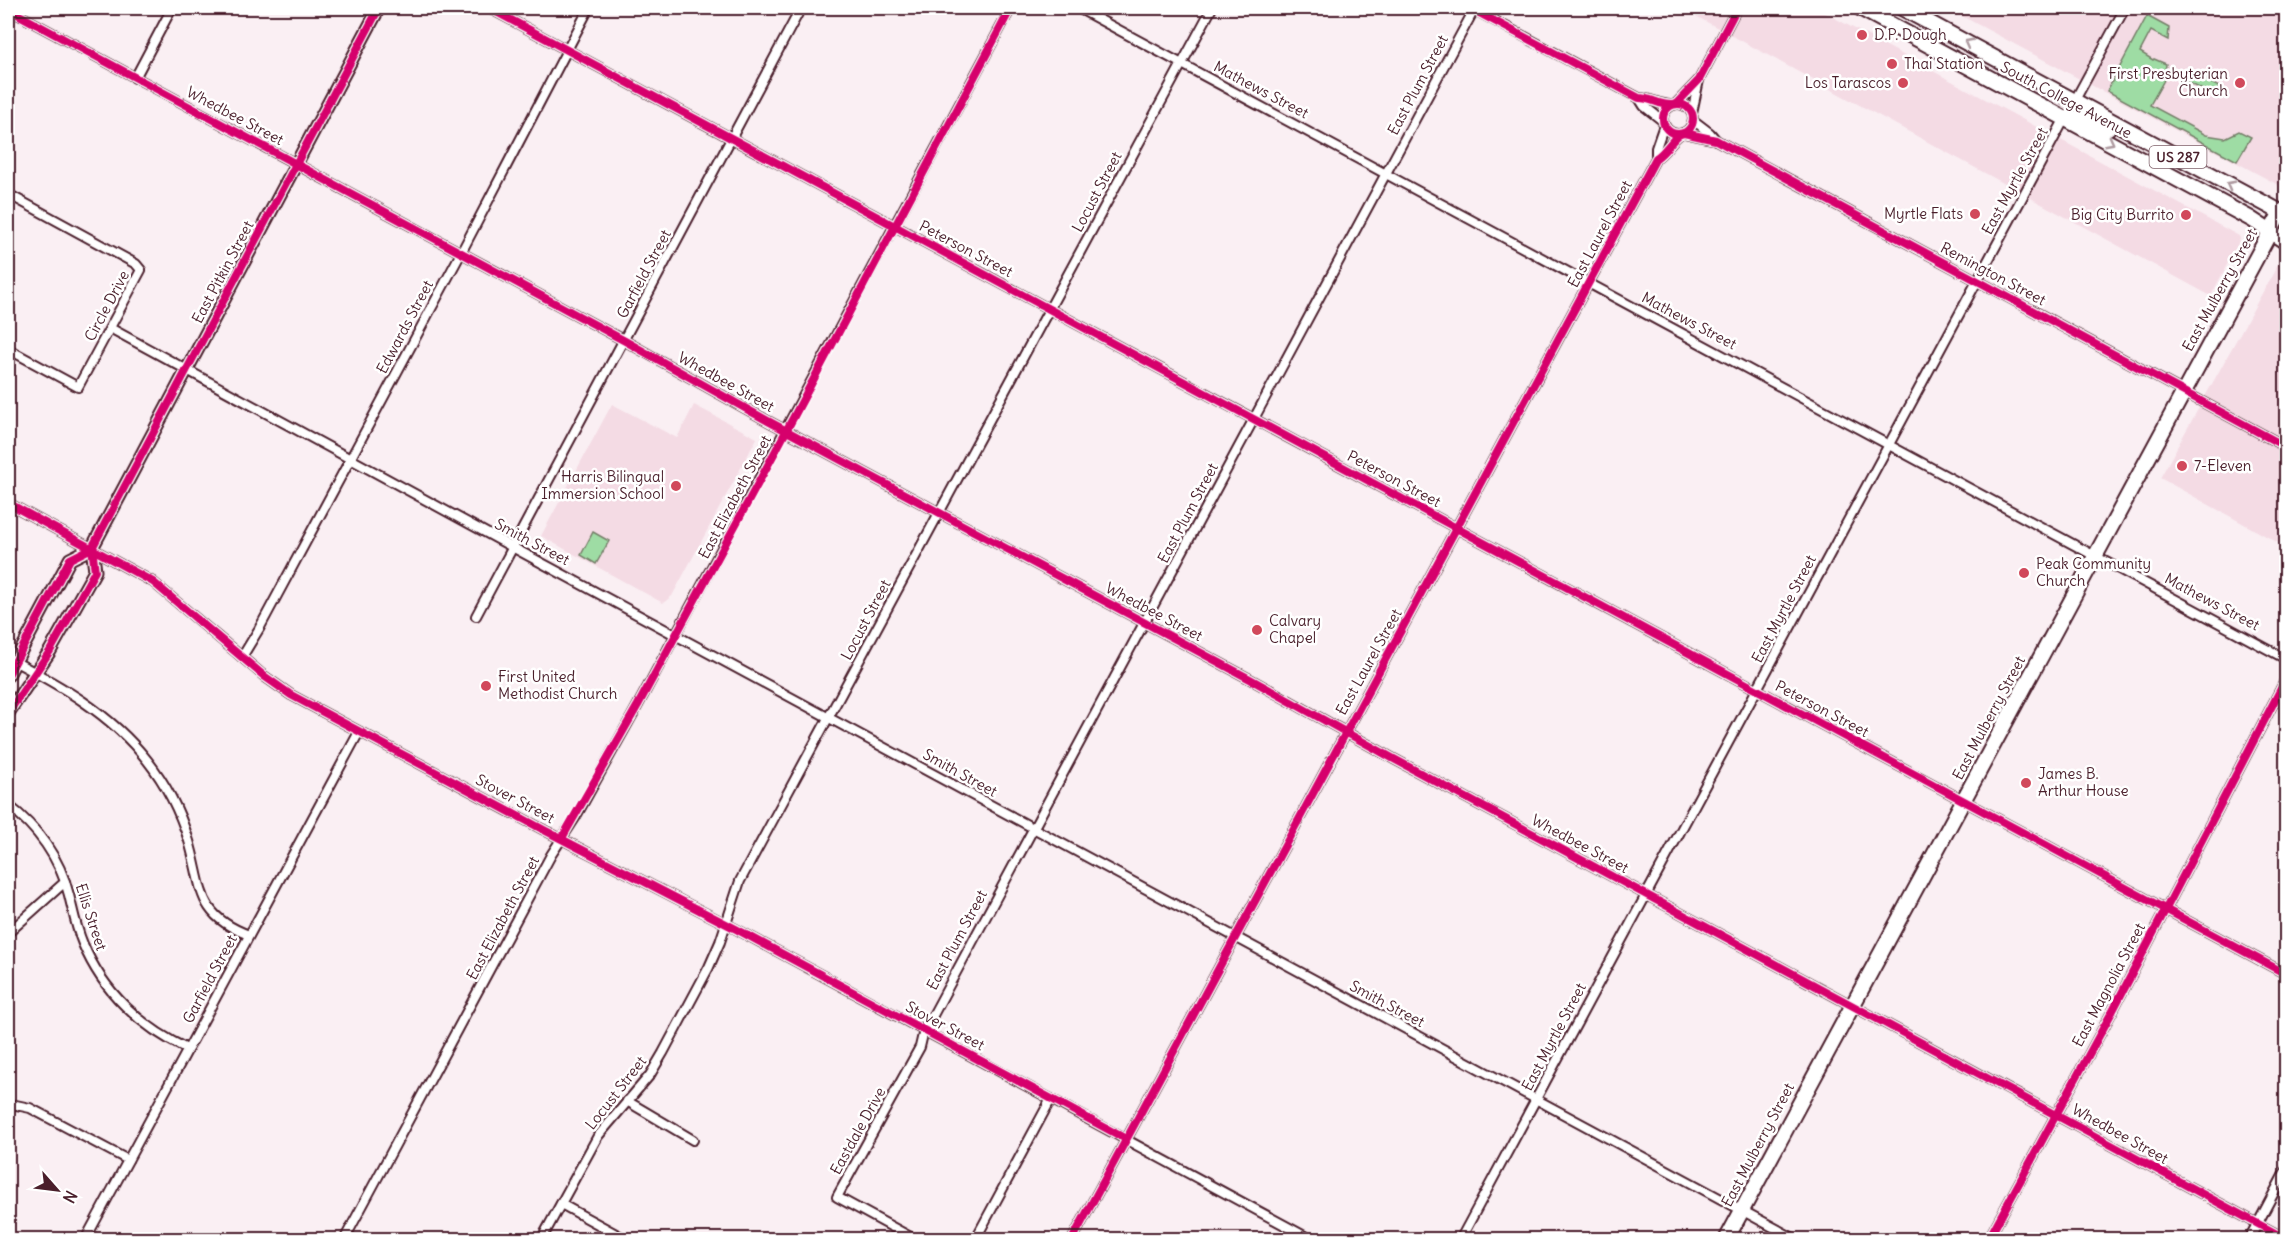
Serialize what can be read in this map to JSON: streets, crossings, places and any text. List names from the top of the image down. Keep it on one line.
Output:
{"streets":{"highway":["South College Avenue","US 287","East Mulberry Street"],"street":["East Plum Street","Mathews Street","Whedbee Street","East Myrtle Street","Locust Street","East Laurel Street","Peterson Street","East Pitkin Street","Garfield Street","Remington Street","Circle Drive","Edwards Street","East Elizabeth Street","Smith Street","Stover Street","Ellis Street","East Magnolia Street","Eastdale Drive"]},"crossings":[["East Plum Street","Mathews Street"],["East Plum Street","Whedbee Street"],["East Plum Street","Peterson Street"],["East Plum Street","Smith Street"],["East Plum Street","Stover Street"],["East Plum Street","Eastdale Drive"],["Mathews Street","East Myrtle Street"],["Mathews Street","Locust Street"],["Mathews Street","East Laurel Street"],["Mathews Street","East Mulberry Street"],["South College Avenue","East Myrtle Street"],["South College Avenue","East Mulberry Street"],["Whedbee Street","East Myrtle Street"],["Whedbee Street","Locust Street"],["Whedbee Street","East Laurel Street"],["Whedbee Street","East Pitkin Street"],["Whedbee Street","Garfield Street"],["Whedbee Street","East Mulberry Street"],["Whedbee Street","Edwards Street"],["Whedbee Street","East Elizabeth Street"],["Whedbee Street","East Magnolia Street"],["East Myrtle Street","Peterson Street"],["East Myrtle Street","Remington Street"],["East Myrtle Street","Smith Street"],["Locust Street","Peterson Street"],["Locust Street","Smith Street"],["Locust Street","Stover Street"],["East Laurel Street","Peterson Street"],["East Laurel Street","Remington Street"],["East Laurel Street","Smith Street"],["East Laurel Street","Stover Street"],["Peterson Street","Garfield Street"],["Peterson Street","East Mulberry Street"],["Peterson Street","Edwards Street"],["Peterson Street","East Elizabeth Street"],["Peterson Street","East Magnolia Street"],["East Pitkin Street","Smith Street"],["East Pitkin Street","Stover Street"],["Garfield Street","Smith Street"],["Garfield Street","Stover Street"],["Garfield Street","Ellis Street"],["Remington Street","East Mulberry Street"],["East Mulberry Street","Smith Street"],["Circle Drive","Smith Street"],["Edwards Street","Smith Street"],["Edwards Street","Stover Street"],["East Elizabeth Street","Smith Street"],["East Elizabeth Street","Stover Street"],["Stover Street","Eastdale Drive"]],"places":["D.P. Dough","Thai Station","Los Tarascos","First Presbyterian Church","Myrtle Flats","Big City Burrito","7-Eleven","Harris Bilingual Immersion School","Peak Community Church","Calvary Chapel","First United Methodist Church","James B. Arthur House"],"north":"bottom right"}
